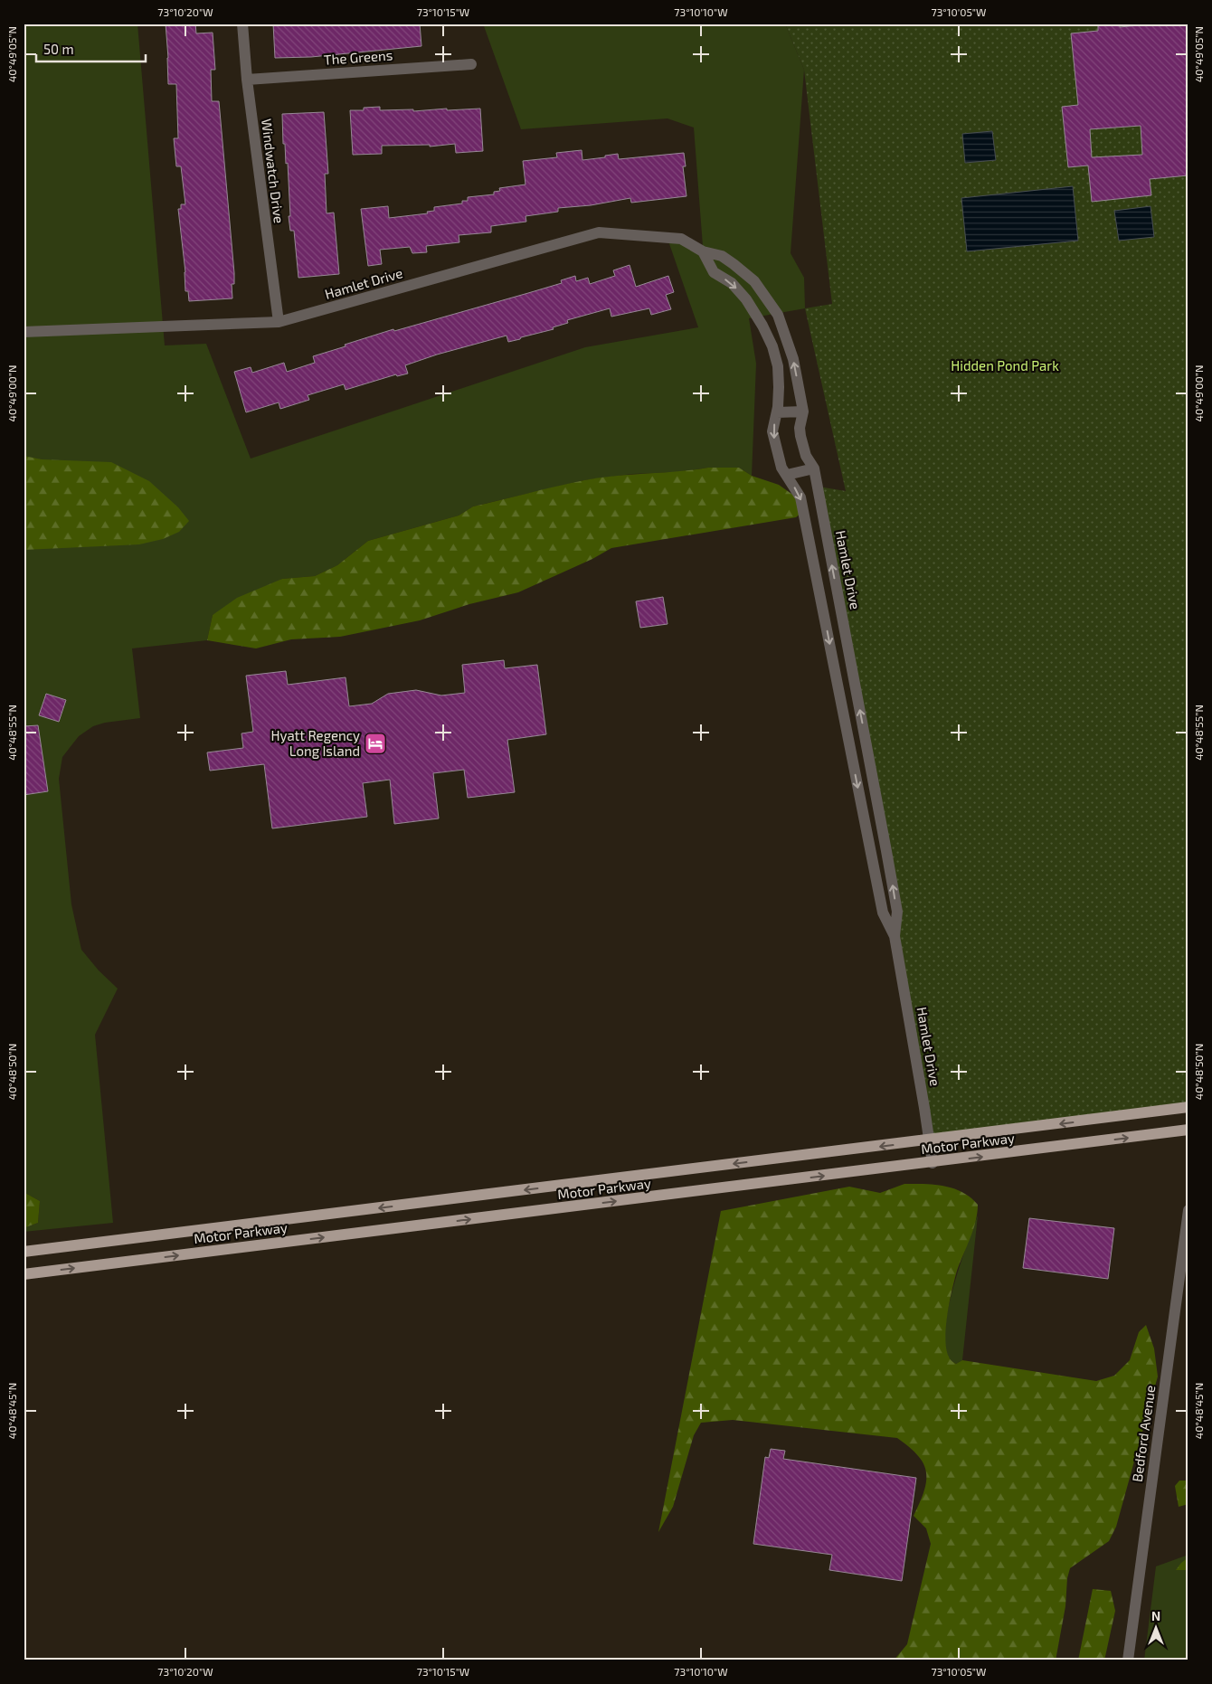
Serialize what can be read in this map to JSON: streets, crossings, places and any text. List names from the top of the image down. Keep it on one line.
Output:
{"streets":{"main road":["Motor Parkway"],"street":["The Greens","Windwatch Drive","Hamlet Drive","Bedford Avenue"]},"crossings":[["The Greens","Windwatch Drive"],["Windwatch Drive","Hamlet Drive"],["Hamlet Drive","Motor Parkway"]],"parks":["Hidden Pond Park"],"places":{"hotel":["Hyatt Regency Long Island"]},"scale_bar":"50 m","north":"top","coordinates":["73°10'20\"W","73°10'15\"W","73°10'10\"W","73°10'05\"W","40°49'05\"N","40°49'00\"N","40°48'55\"N","40°48'50\"N","40°48'45\"N"]}
